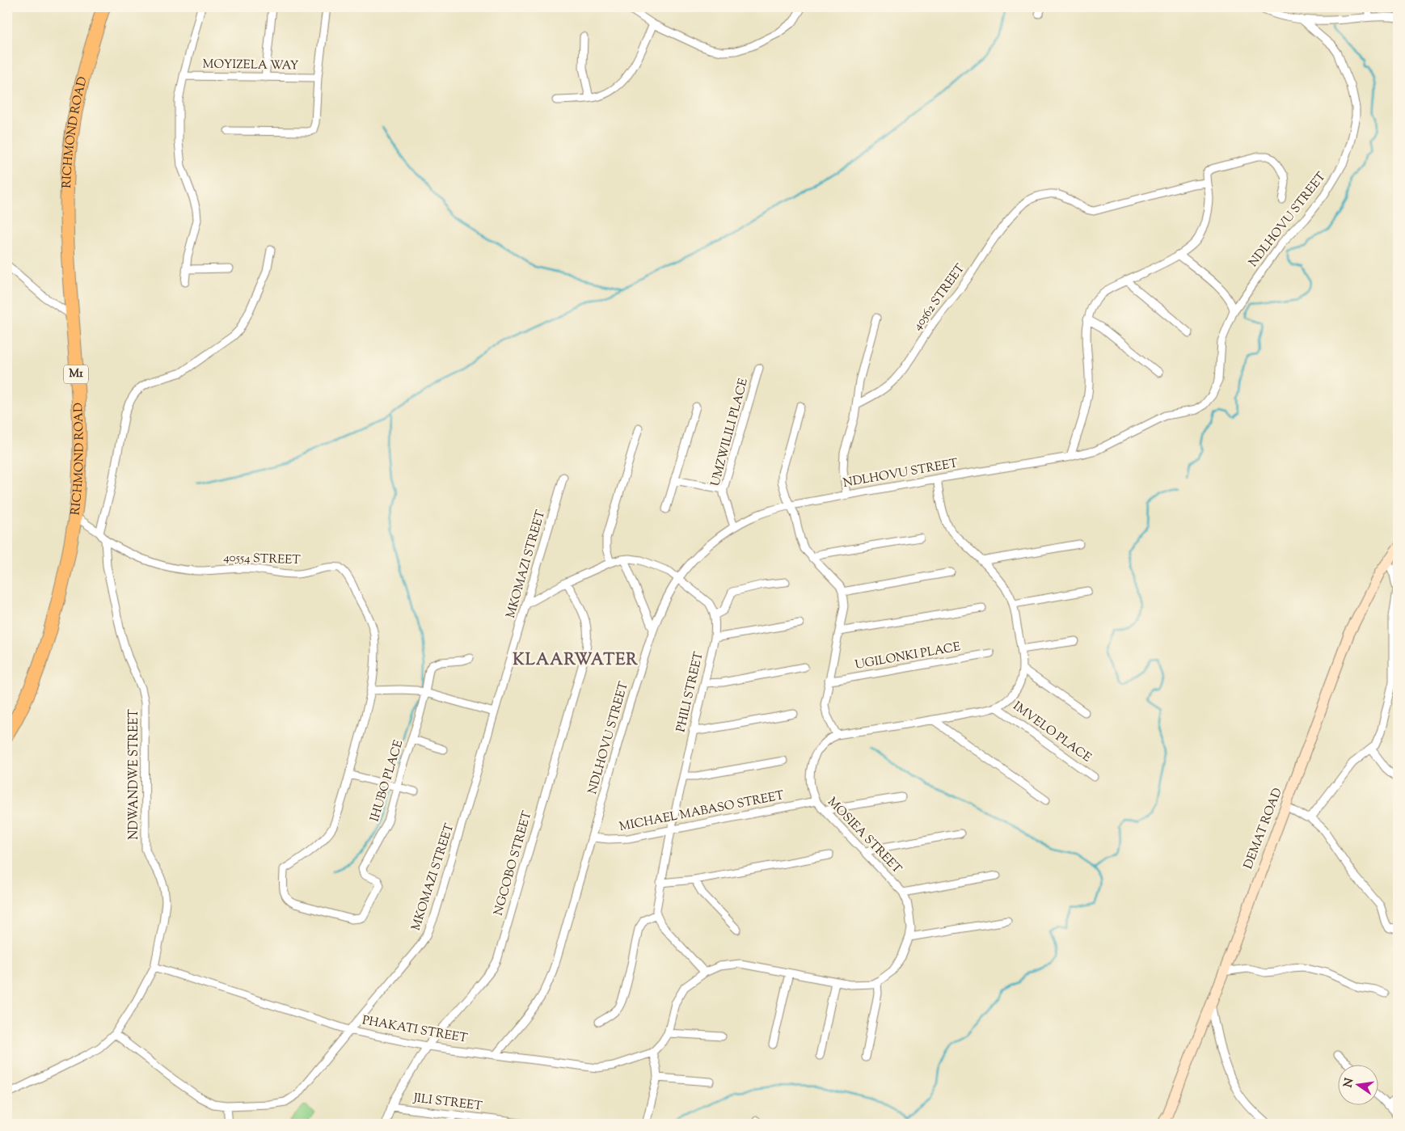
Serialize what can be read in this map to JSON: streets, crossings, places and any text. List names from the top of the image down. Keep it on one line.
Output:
{"streets":{"highway":["RICHMOND ROAD","M1"],"street":["MOYIZELA WAY","NDLHOVU STREET","40562 STREET","UMZWILILI PLACE","40554 STREET","MKOMAZI STREET","UGILONKI PLACE","PHILI STREET","IMVELO PLACE","NDWANDWE STREET","IHUBO PLACE","MICHAEL MABASO STREET","DEMAT ROAD","MOSIEA STREET","NGCOBO STREET","PHAKATI STREET","JILI STREET"]},"crossings":[["NDLHOVU STREET","UMZWILILI PLACE"],["NDLHOVU STREET","MICHAEL MABASO STREET"],["NDLHOVU STREET","MOSIEA STREET"],["NDLHOVU STREET","PHAKATI STREET"],["40554 STREET","NDWANDWE STREET"],["MKOMAZI STREET","NDWANDWE STREET"],["MKOMAZI STREET","PHAKATI STREET"],["PHILI STREET","MICHAEL MABASO STREET"],["IMVELO PLACE","MOSIEA STREET"],["NDWANDWE STREET","PHAKATI STREET"],["MICHAEL MABASO STREET","MOSIEA STREET"],["NGCOBO STREET","PHAKATI STREET"],["NGCOBO STREET","JILI STREET"]],"districts":["KLAARWATER"],"north":"left"}
